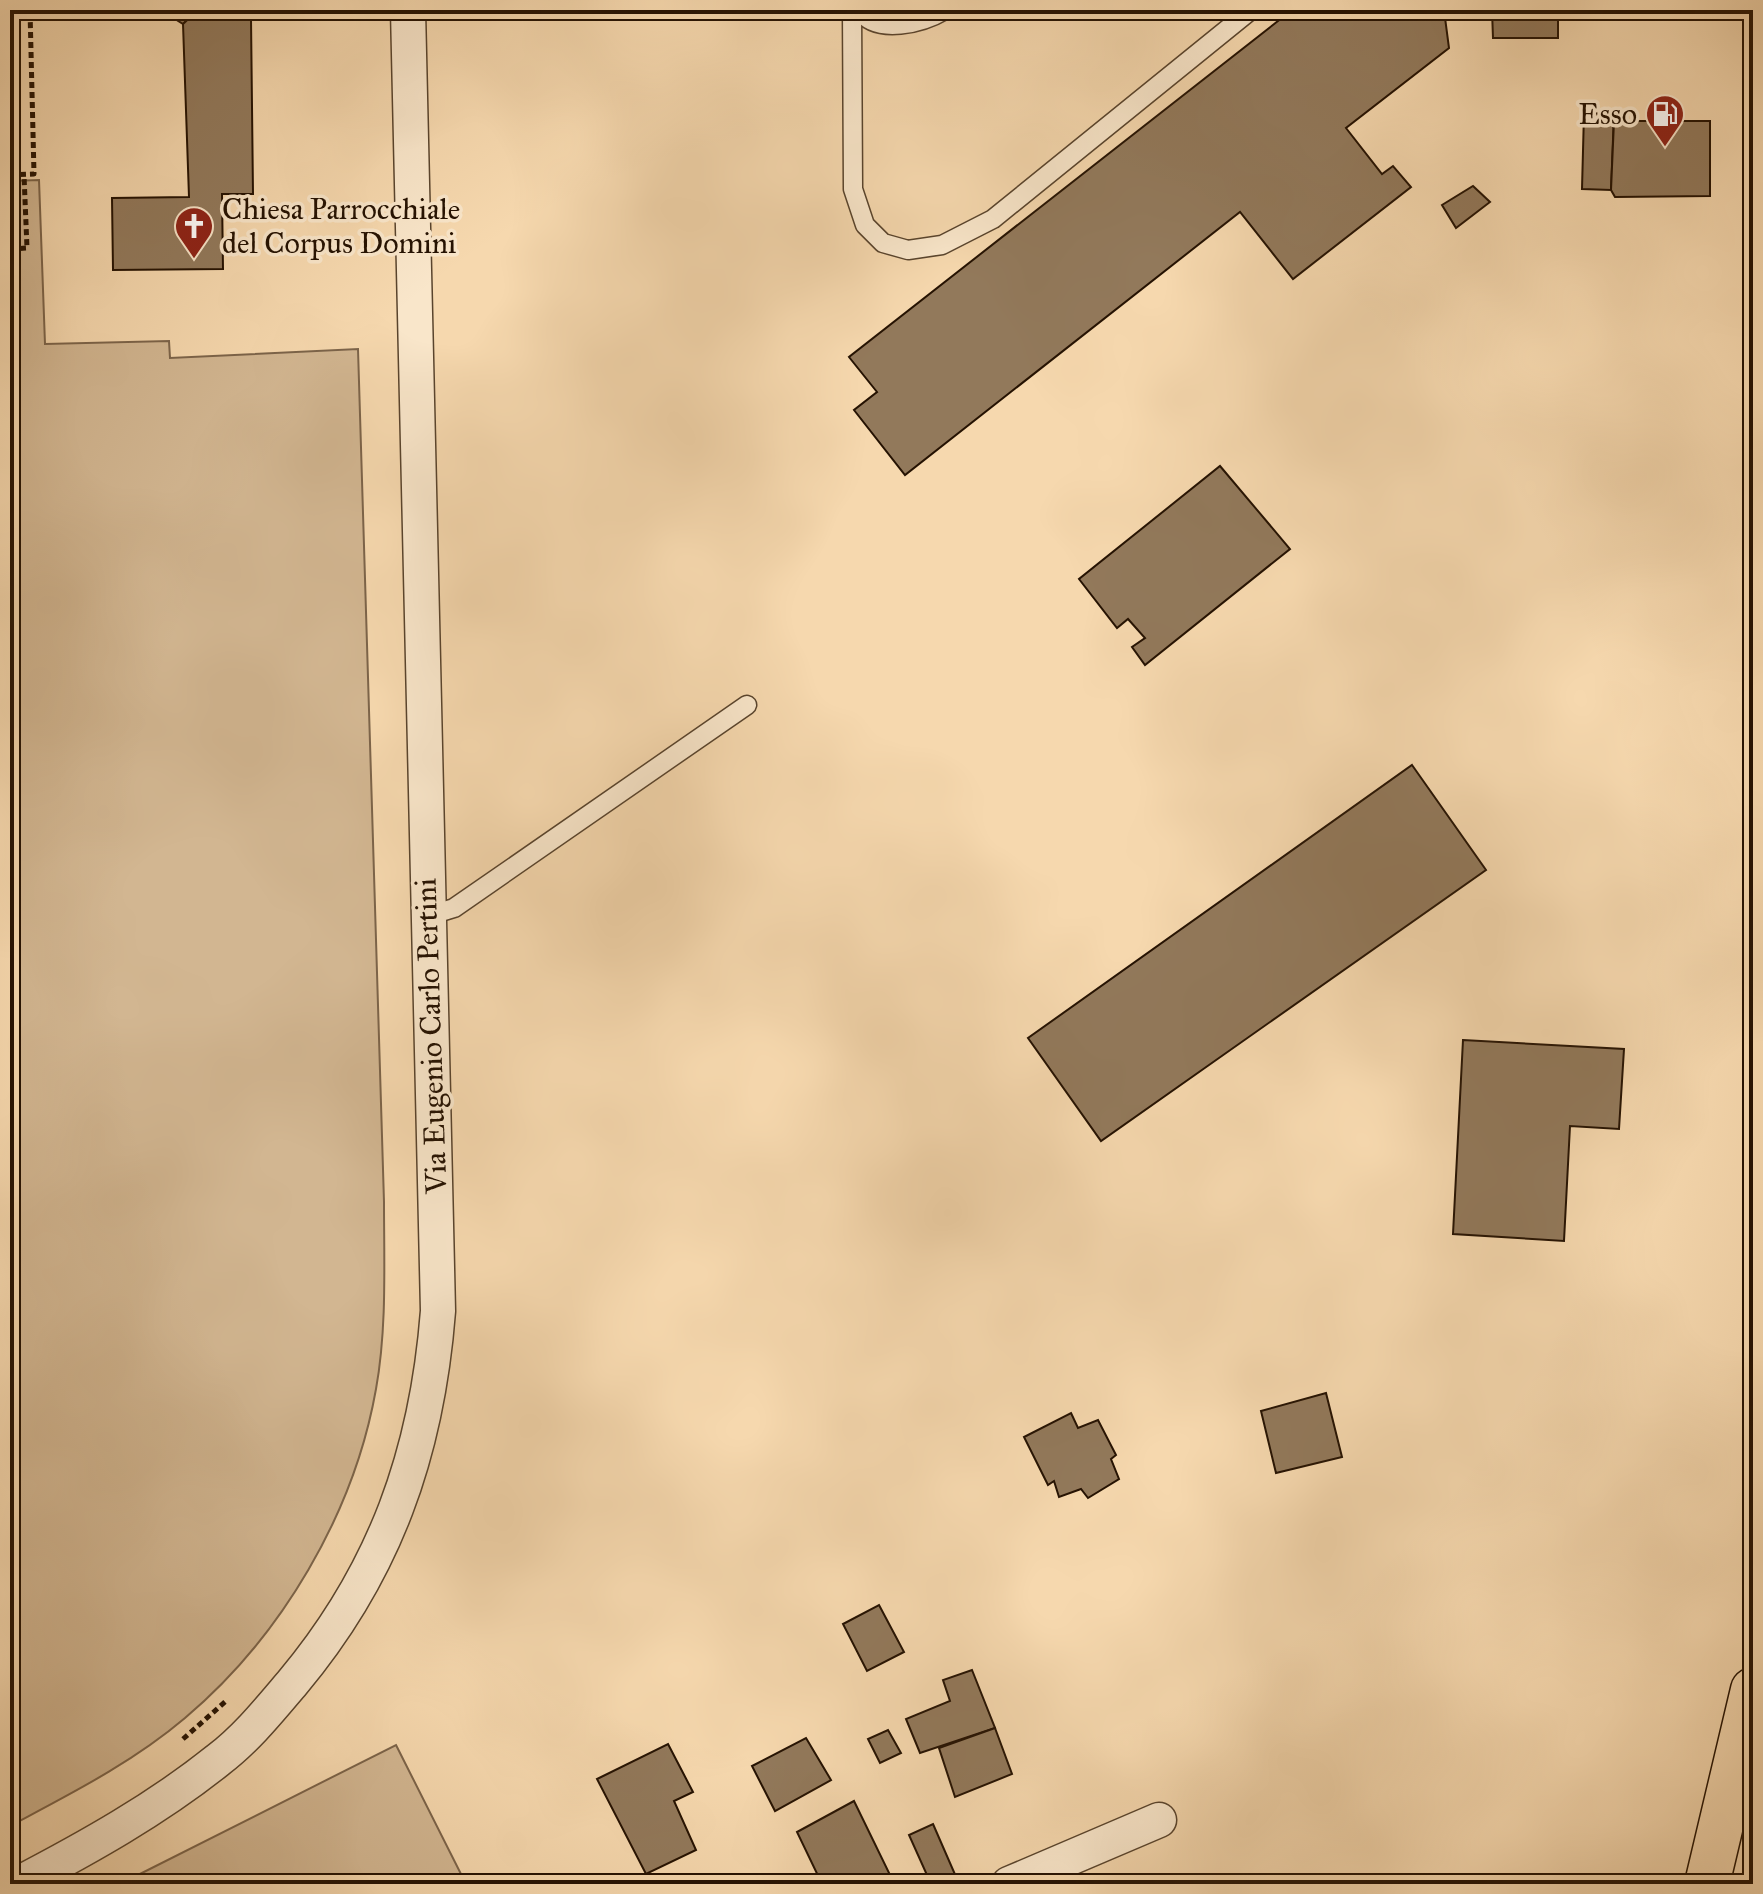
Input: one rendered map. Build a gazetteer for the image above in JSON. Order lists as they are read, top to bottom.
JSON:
{
  "streets": {
    "street": ["Via Eugenio Carlo Pertini"]
  },
  "places": {
    "fuel station": ["Esso"],
    "church": ["Chiesa Parrocchiale del Corpus Domini"]
  }
}
